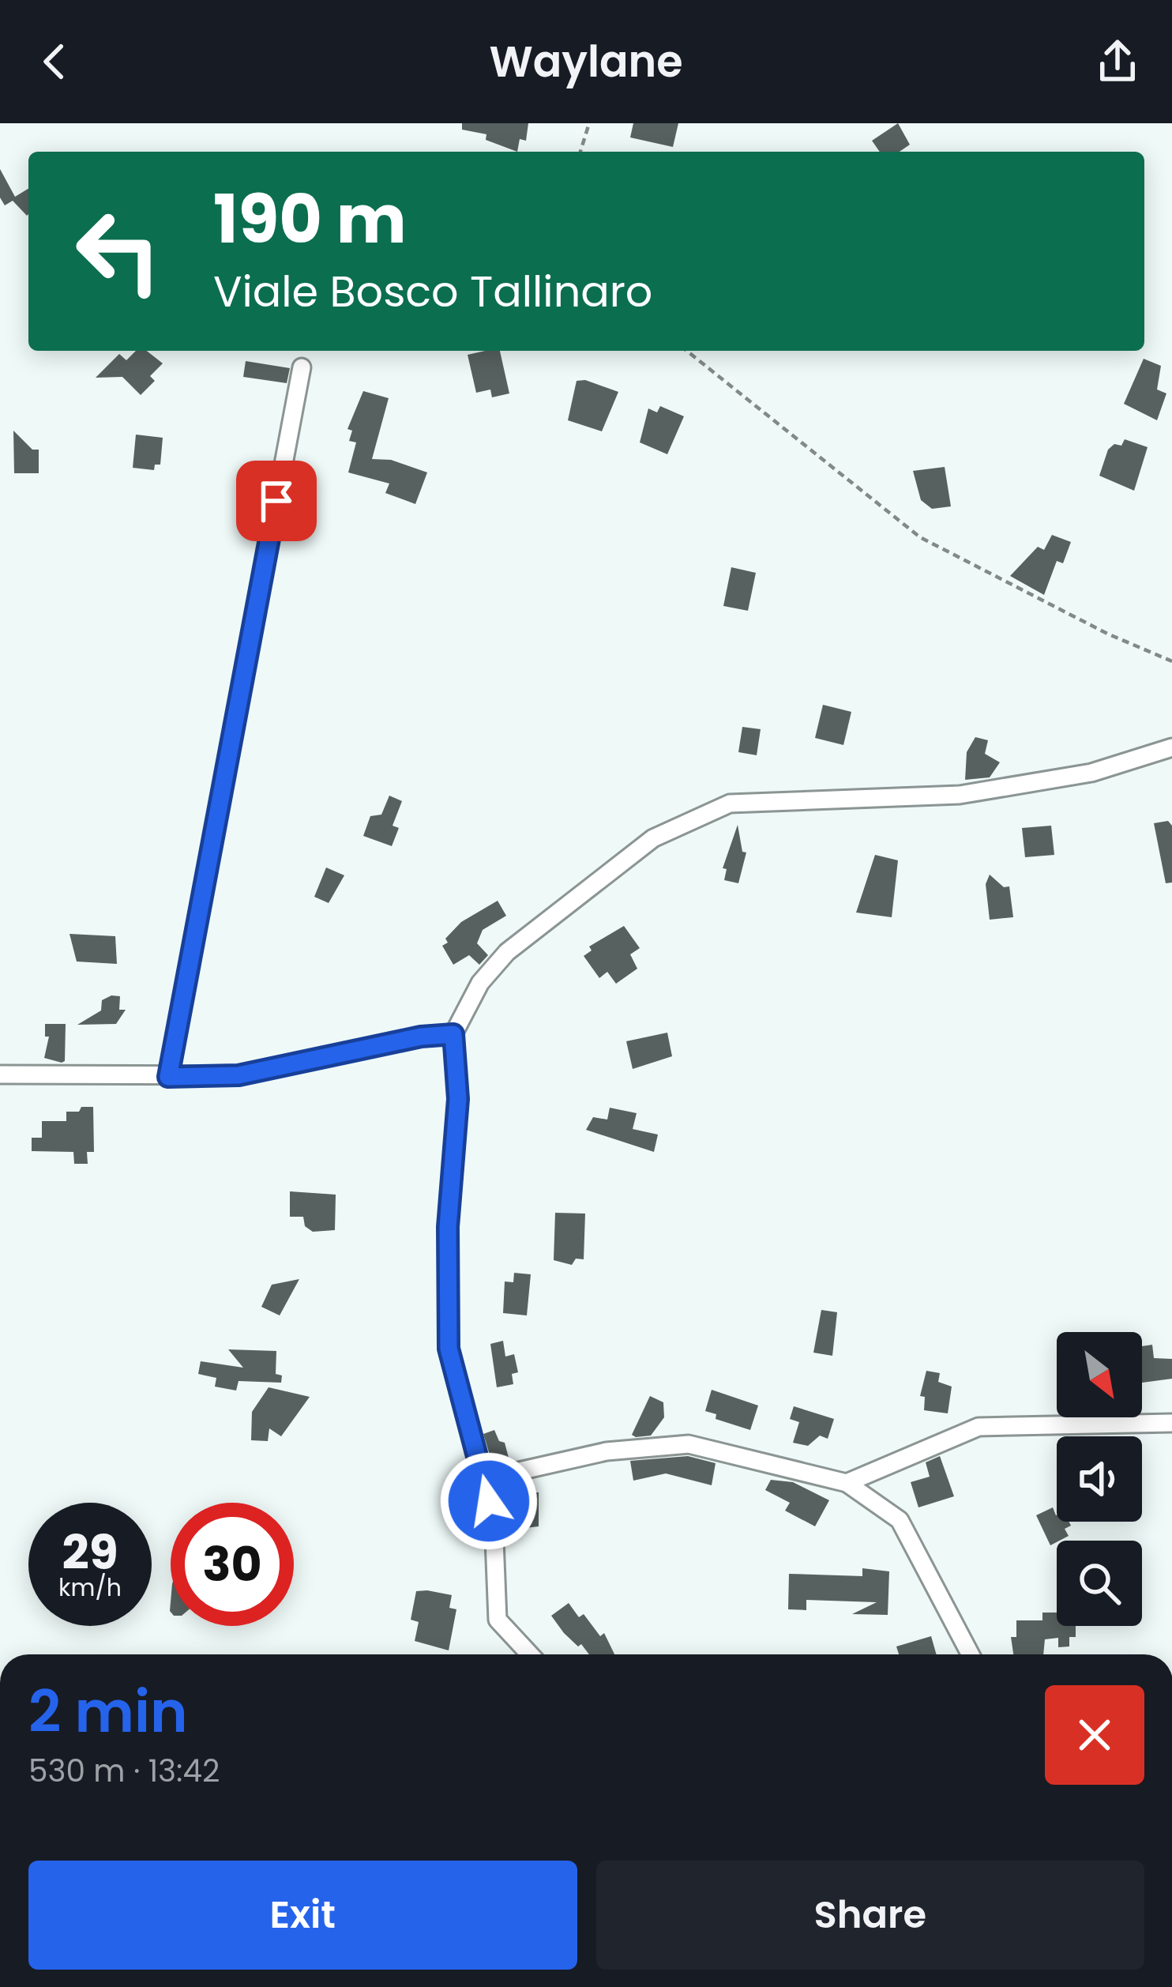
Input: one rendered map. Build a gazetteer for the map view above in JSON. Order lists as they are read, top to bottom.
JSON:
{
  "north": "bottom right",
  "page": {
    "header": "Waylane",
    "turn": ["190 m", "Viale Bosco Tallinaro"],
    "speed": "29 km/h",
    "limit": "30",
    "heading": ["2 min", "530 m · 13:42"],
    "buttons": ["Exit", "Share"]
  }
}
